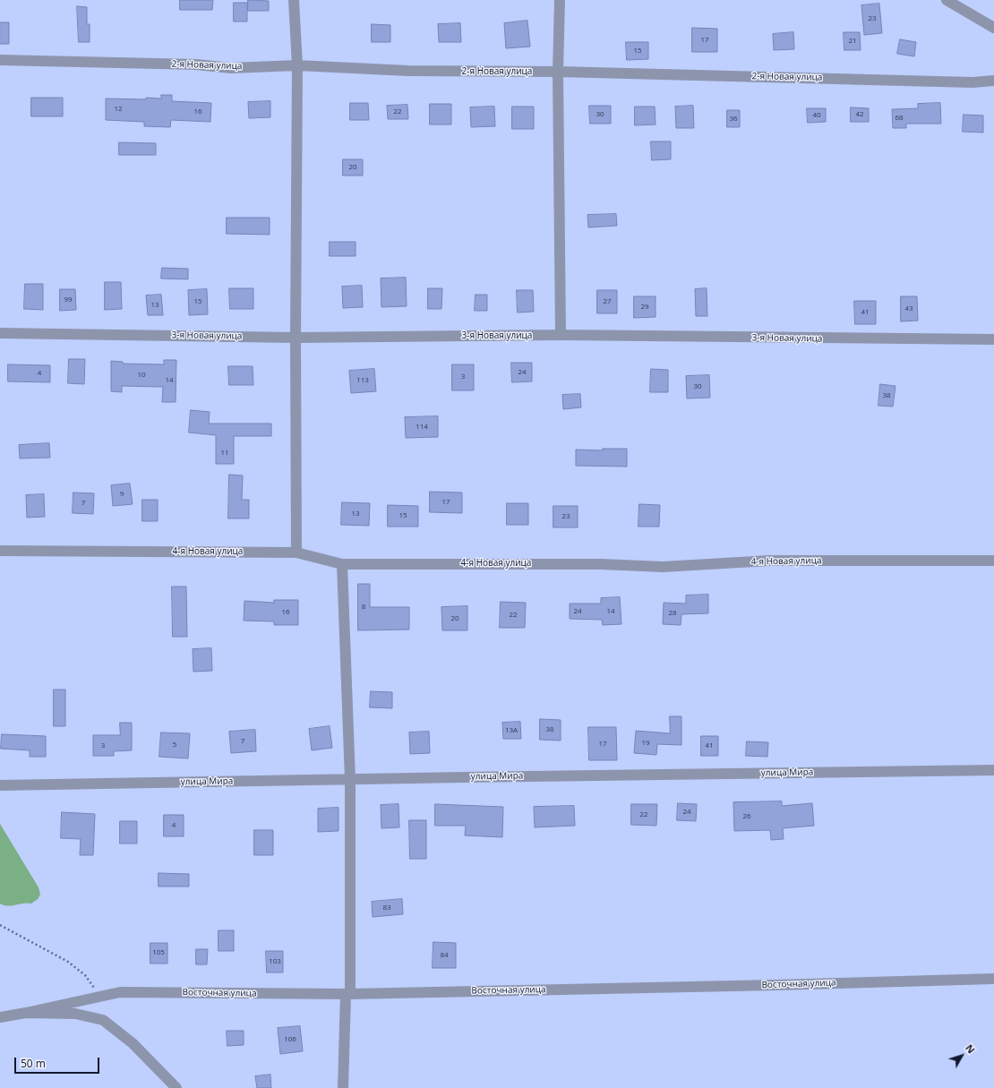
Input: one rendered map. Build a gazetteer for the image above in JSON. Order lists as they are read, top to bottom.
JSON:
{
  "streets": {
    "street": [
      "2-я Новая улица",
      "3-я Новая улица",
      "4-я Новая улица",
      "улица Мира",
      "Восточная улица"
    ]
  },
  "house_numbers": [
    "23",
    "17",
    "21",
    "15",
    "12",
    "16",
    "22",
    "30",
    "42",
    "40",
    "68",
    "36",
    "20",
    "99",
    "15",
    "27",
    "13",
    "29",
    "43",
    "41",
    "24",
    "4",
    "10",
    "3",
    "14",
    "113",
    "30",
    "38",
    "114",
    "11",
    "9",
    "17",
    "7",
    "13",
    "15",
    "23",
    "8",
    "24",
    "14",
    "16",
    "28",
    "22",
    "20",
    "38",
    "13А",
    "7",
    "19",
    "17",
    "5",
    "3",
    "41",
    "24",
    "22",
    "26",
    "4",
    "83",
    "105",
    "84",
    "103",
    "106"
  ],
  "scale_bar": "50 m",
  "north": "top right"
}
